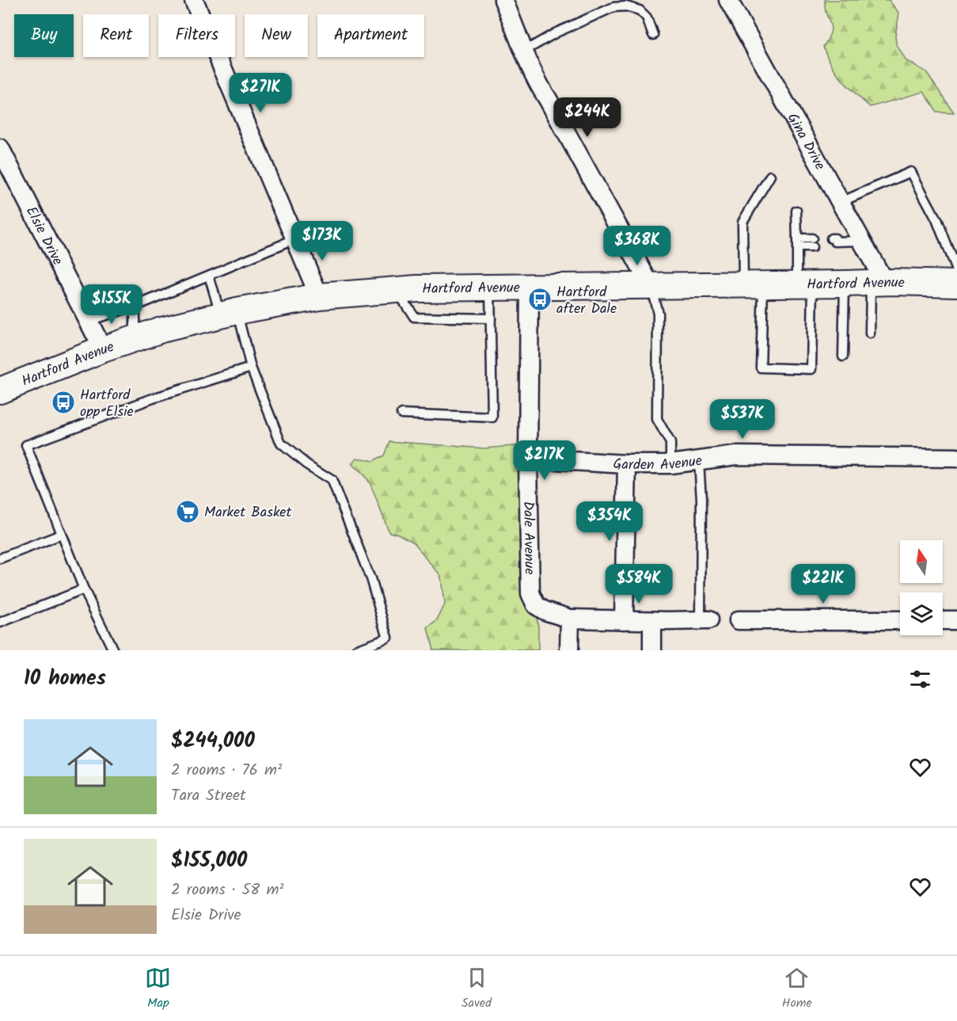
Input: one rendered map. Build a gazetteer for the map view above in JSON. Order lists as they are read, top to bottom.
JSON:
{
  "streets": {
    "main road": ["Hartford Avenue"],
    "street": [
      "Gina Drive",
      "Elsie Drive",
      "Garden Avenue",
      "Dale Avenue"
    ]
  },
  "crossings": [
    ["Gina Drive", "Hartford Avenue"],
    ["Elsie Drive", "Hartford Avenue"],
    ["Hartford Avenue", "Dale Avenue"],
    ["Garden Avenue", "Dale Avenue"]
  ],
  "places": {
    "bus stop": ["Hartford after Dale", "Hartford opp Elsie"],
    "supermarket": ["Market Basket"]
  },
  "north": "top",
  "page": {
    "chip": [
      "Buy",
      "Rent",
      "Filters",
      "New",
      "Apartment"
    ],
    "price": [
      "$271K",
      "$244K",
      "$173K",
      "$368K",
      "$155K",
      "$537K",
      "$217K",
      "$354K",
      "$584K",
      "$221K"
    ],
    "heading": "10 homes",
    "list": [
      {
        "name": "$244,000",
        "note": "2 rooms · 76 m² · Tara Street"
      },
      {
        "name": "$155,000",
        "note": "2 rooms · 58 m² · Elsie Drive"
      }
    ],
    "tabs": ["Map", "Saved", "Home"]
  }
}
